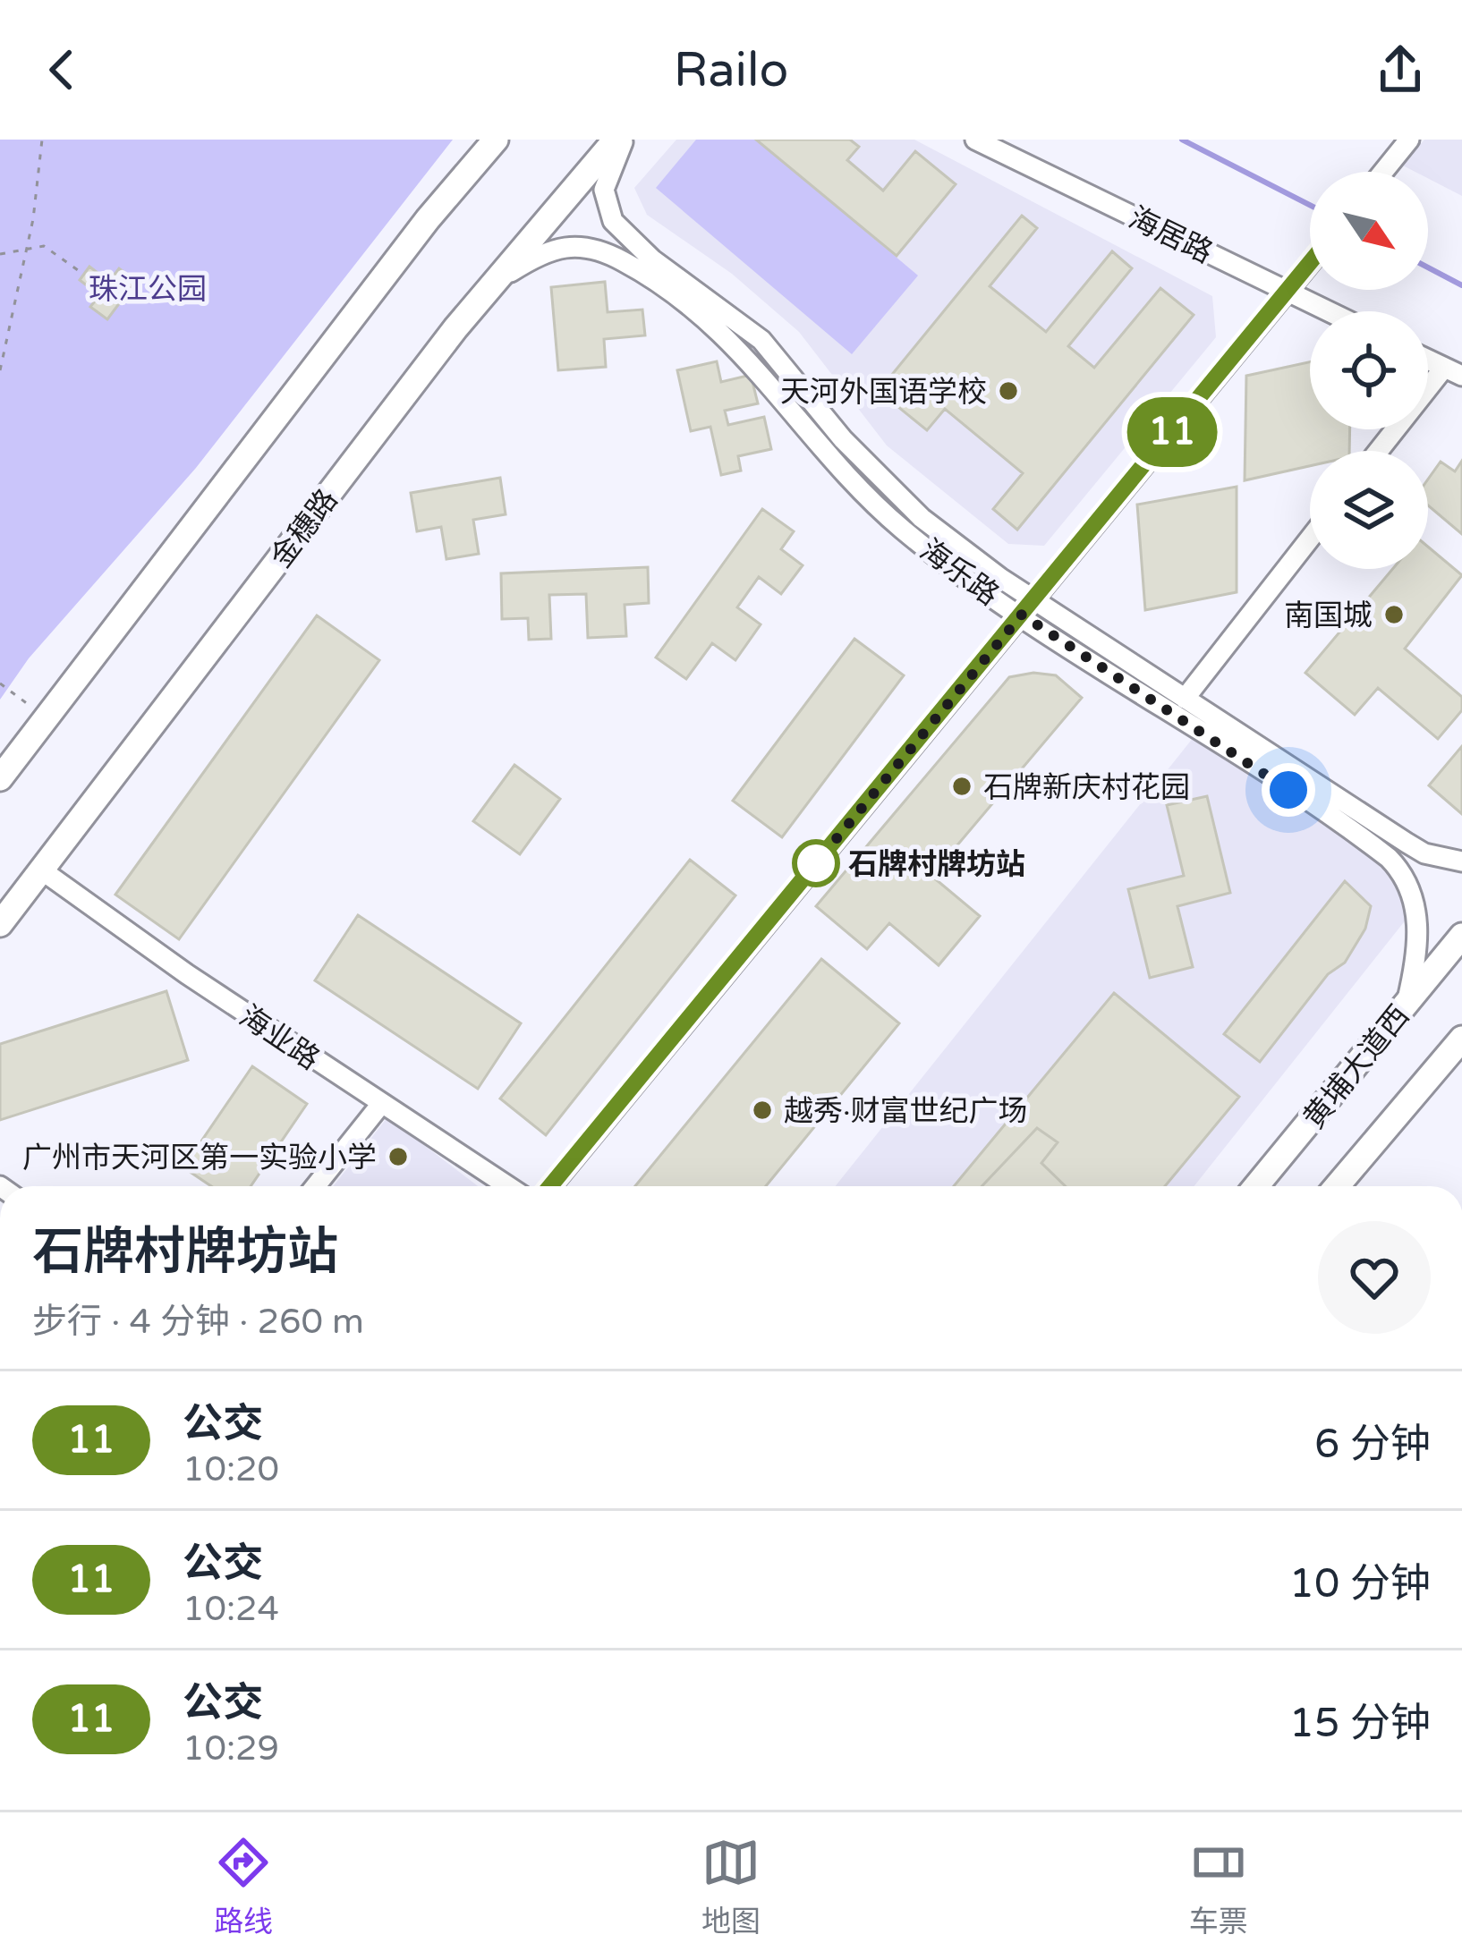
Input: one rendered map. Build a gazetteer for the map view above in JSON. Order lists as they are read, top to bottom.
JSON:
{
  "streets": {
    "main road": ["金穗路", "黄埔大道西"],
    "street": ["海居路", "海乐路", "海业路"]
  },
  "crossings": [
    ["金穗路", "海乐路"],
    ["金穗路", "海业路"],
    ["海乐路", "黄埔大道西"]
  ],
  "parks": ["珠江公园"],
  "places": [
    "天河外国语学校",
    "南国城",
    "石牌新庆村花园",
    "石牌村牌坊站",
    "越秀·财富世纪广场",
    "广州市天河区第一实验小学"
  ],
  "lines": ["bus line 11"],
  "north": "bottom right",
  "page": {
    "header": "Railo",
    "on_map": "11",
    "heading": ["石牌村牌坊站", "步行 · 4 分钟 · 260 m"],
    "list": [
      {
        "mark": "11",
        "name": "公交",
        "note": "10:20",
        "value": "6 分钟"
      },
      {
        "mark": "11",
        "name": "公交",
        "note": "10:24",
        "value": "10 分钟"
      },
      {
        "mark": "11",
        "name": "公交",
        "note": "10:29",
        "value": "15 分钟"
      }
    ],
    "tabs": ["路线", "地图", "车票"]
  }
}
